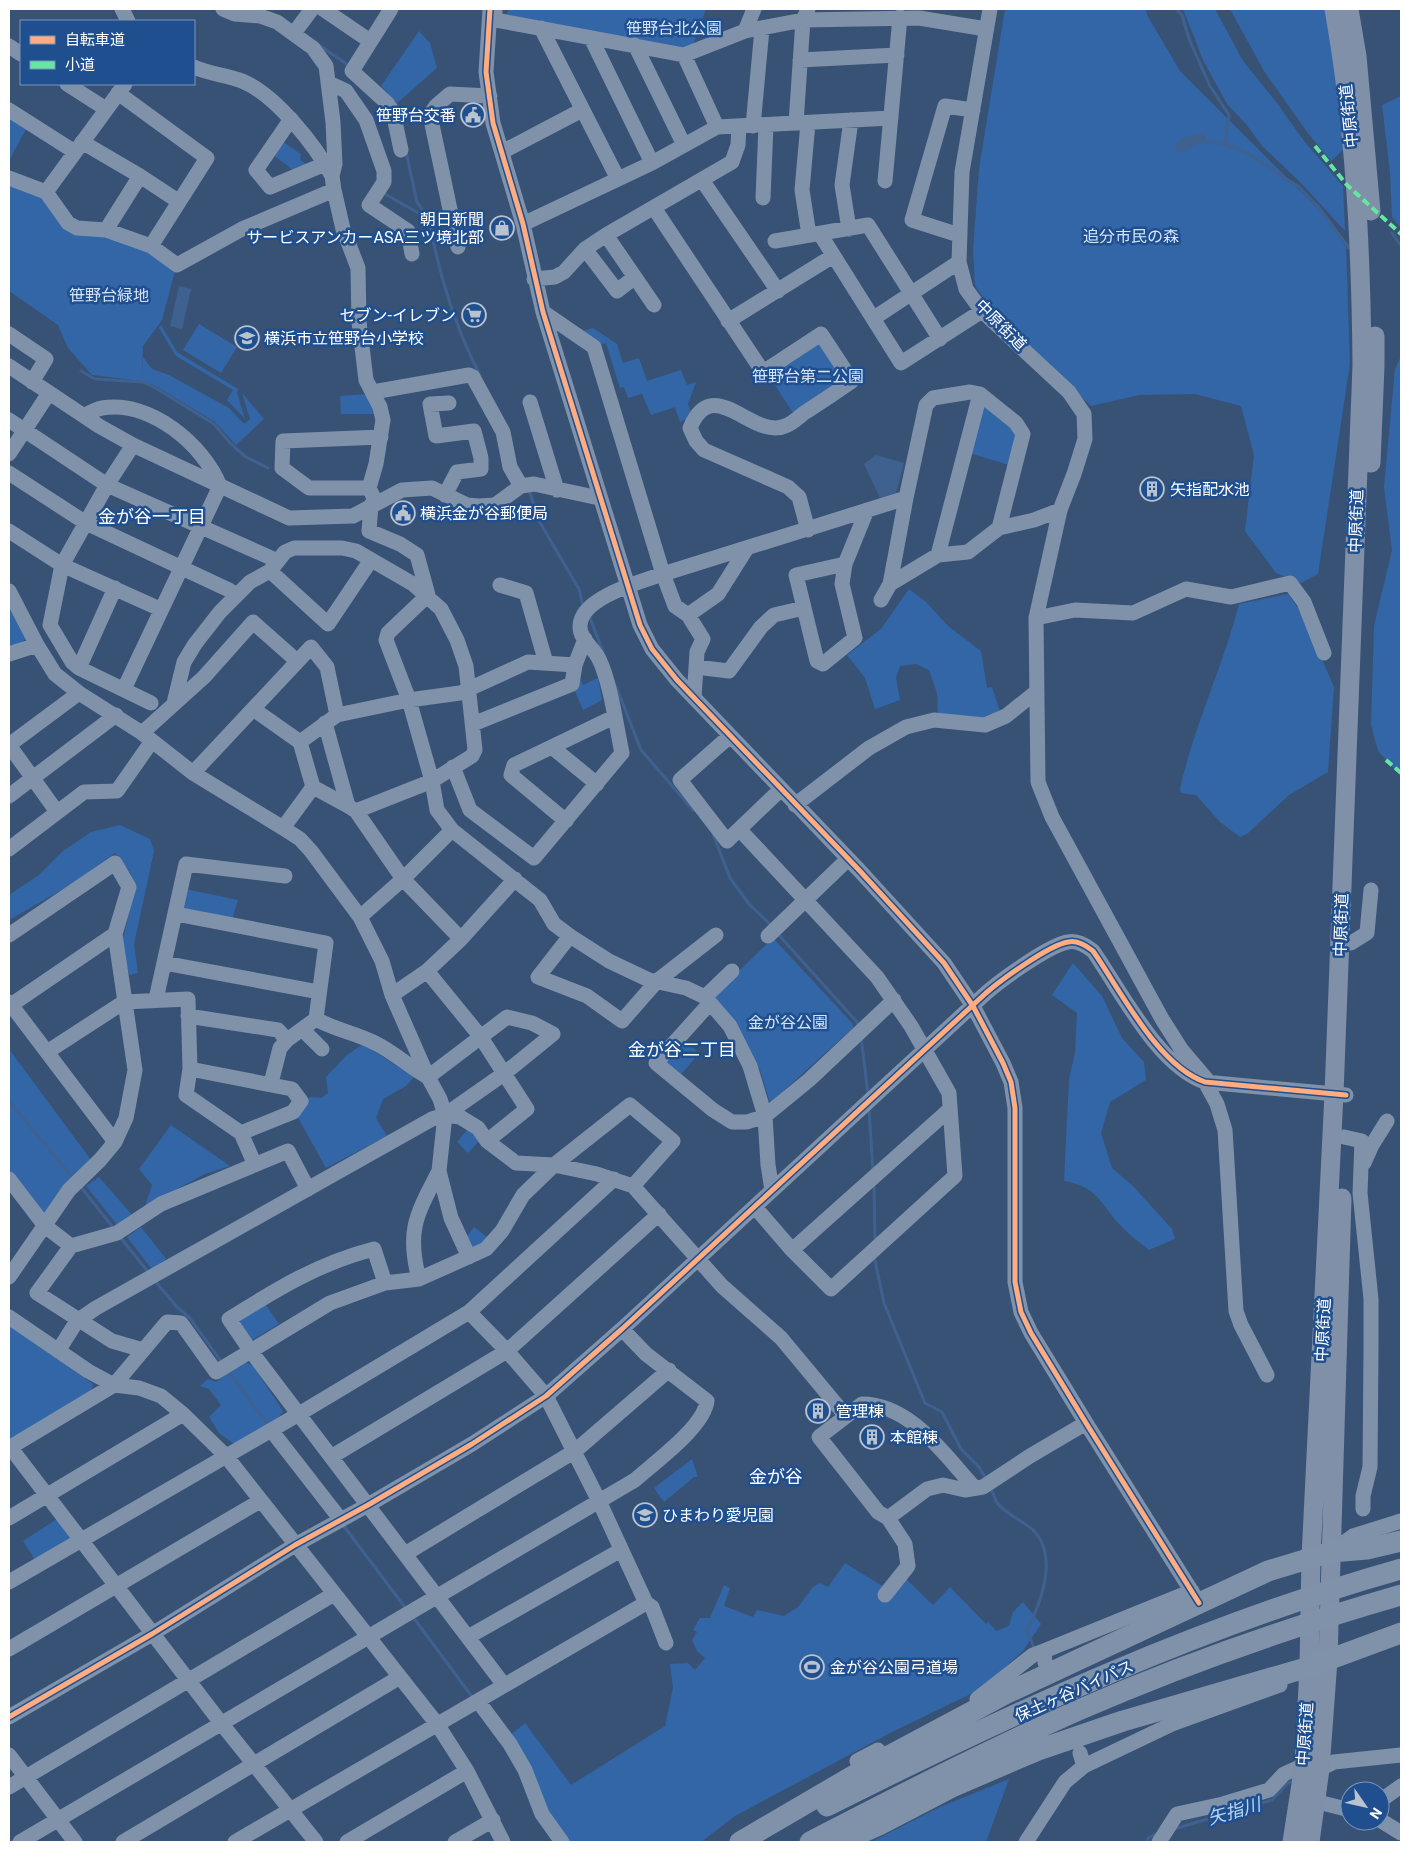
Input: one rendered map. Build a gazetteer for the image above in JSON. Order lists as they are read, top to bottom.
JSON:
{
  "streets": {
    "highway": ["保土ヶ谷バイパス"],
    "main road": ["中原街道"]
  },
  "districts": ["金が谷一丁目", "金が谷二丁目", "金が谷"],
  "water": ["矢指川"],
  "parks": [
    "笹野台北公園",
    "追分市民の森",
    "笹野台緑地",
    "笹野台第二公園",
    "金が谷公園"
  ],
  "places": {
    "public building": ["笹野台交番", "横浜金が谷郵便局"],
    "shop": ["朝日新聞 サービスアンカーASA三ツ境北部"],
    "supermarket": ["セブン-イレブン"],
    "school or university": ["横浜市立笹野台小学校", "ひまわり愛児園"],
    "building": ["矢指配水池", "管理棟", "本館棟"],
    "sports": ["金が谷公園弓道場"]
  },
  "legend": ["自転車道", "小道"],
  "north": "bottom right"
}
